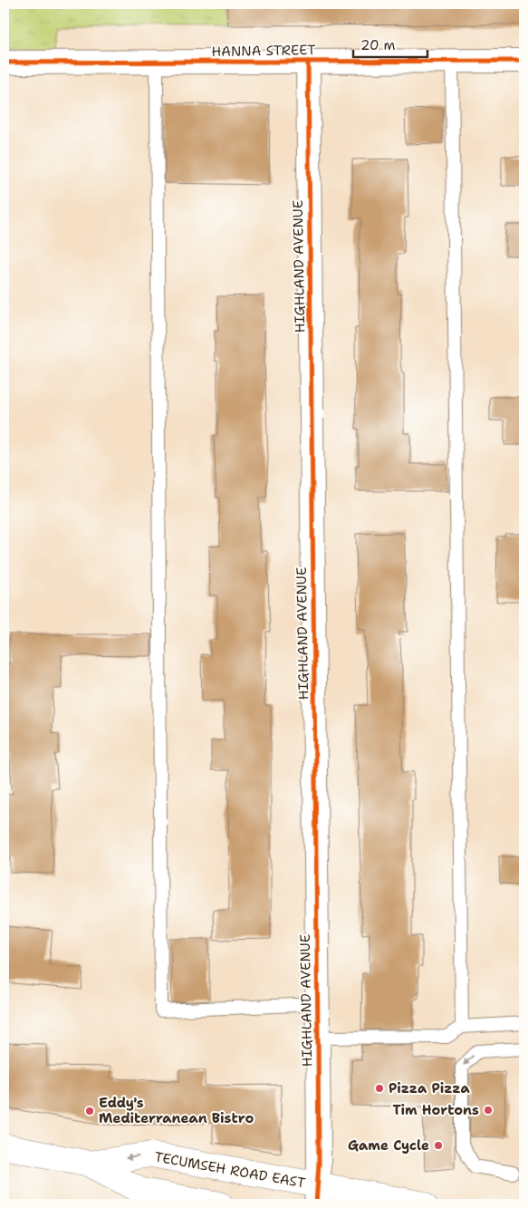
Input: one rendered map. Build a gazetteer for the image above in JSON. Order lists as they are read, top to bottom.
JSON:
{
  "streets": {
    "main road": ["TECUMSEH ROAD EAST"],
    "street": ["HANNA STREET", "HIGHLAND AVENUE"]
  },
  "crossings": [
    ["HANNA STREET", "HIGHLAND AVENUE"],
    ["HIGHLAND AVENUE", "TECUMSEH ROAD EAST"]
  ],
  "places": [
    "Pizza Pizza",
    "Tim Hortons",
    "Eddy's Mediterranean Bistro",
    "Game Cycle"
  ],
  "scale_bar": "20 m"
}
